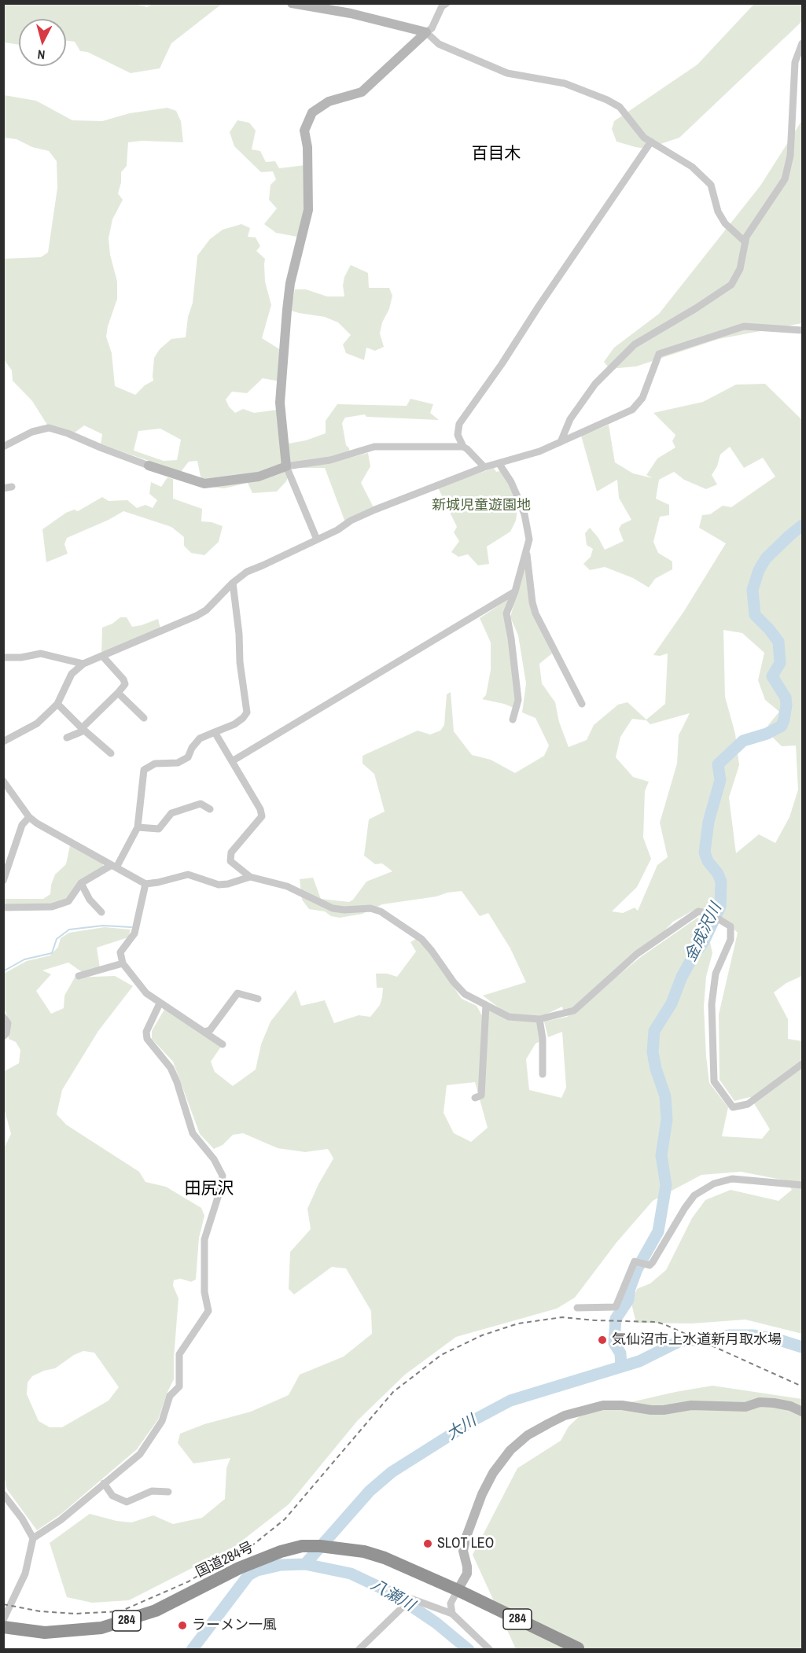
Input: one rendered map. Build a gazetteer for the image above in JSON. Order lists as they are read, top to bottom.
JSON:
{
  "streets": {
    "highway": ["国道284号", "284"]
  },
  "crossings": [
    ["国道284号", "284"]
  ],
  "districts": ["百目木", "田尻沢"],
  "water": ["金成沢川", "大川", "八瀬川"],
  "parks": ["新城児童遊園地"],
  "places": ["気仙沼市上水道新月取水場", "SLOT LEO", "ラーメン一風"],
  "north": "bottom"
}
